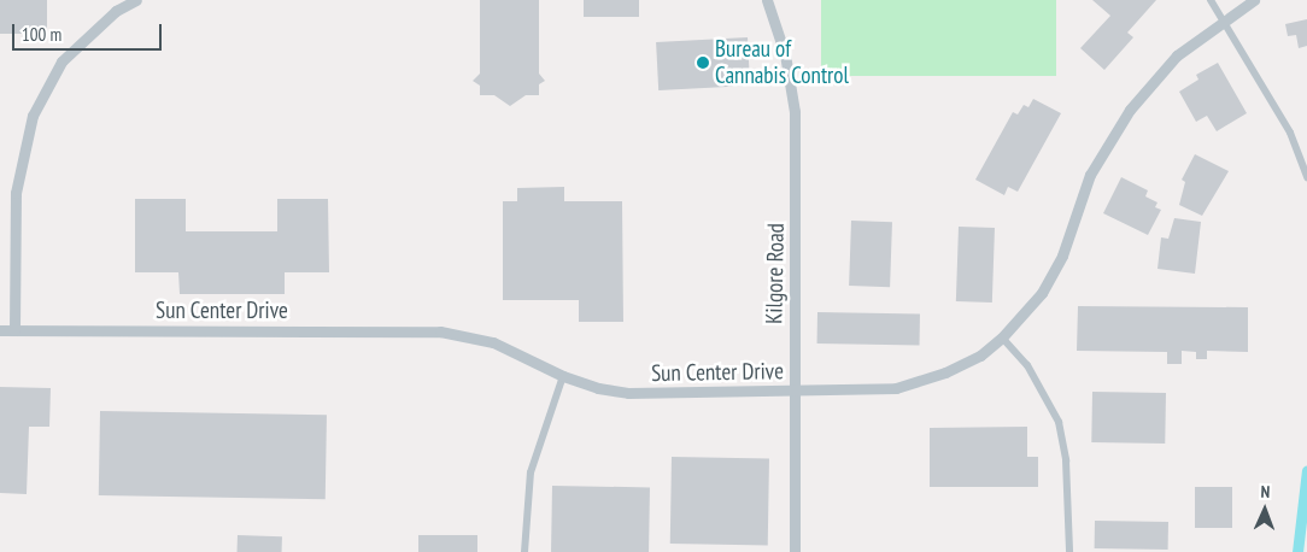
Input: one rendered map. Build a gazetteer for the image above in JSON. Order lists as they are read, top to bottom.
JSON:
{
  "streets": {
    "street": ["Kilgore Road", "Sun Center Drive"]
  },
  "crossings": [
    ["Kilgore Road", "Sun Center Drive"]
  ],
  "places": ["Bureau of Cannabis Control"],
  "scale_bar": "100 m",
  "north": "top"
}
